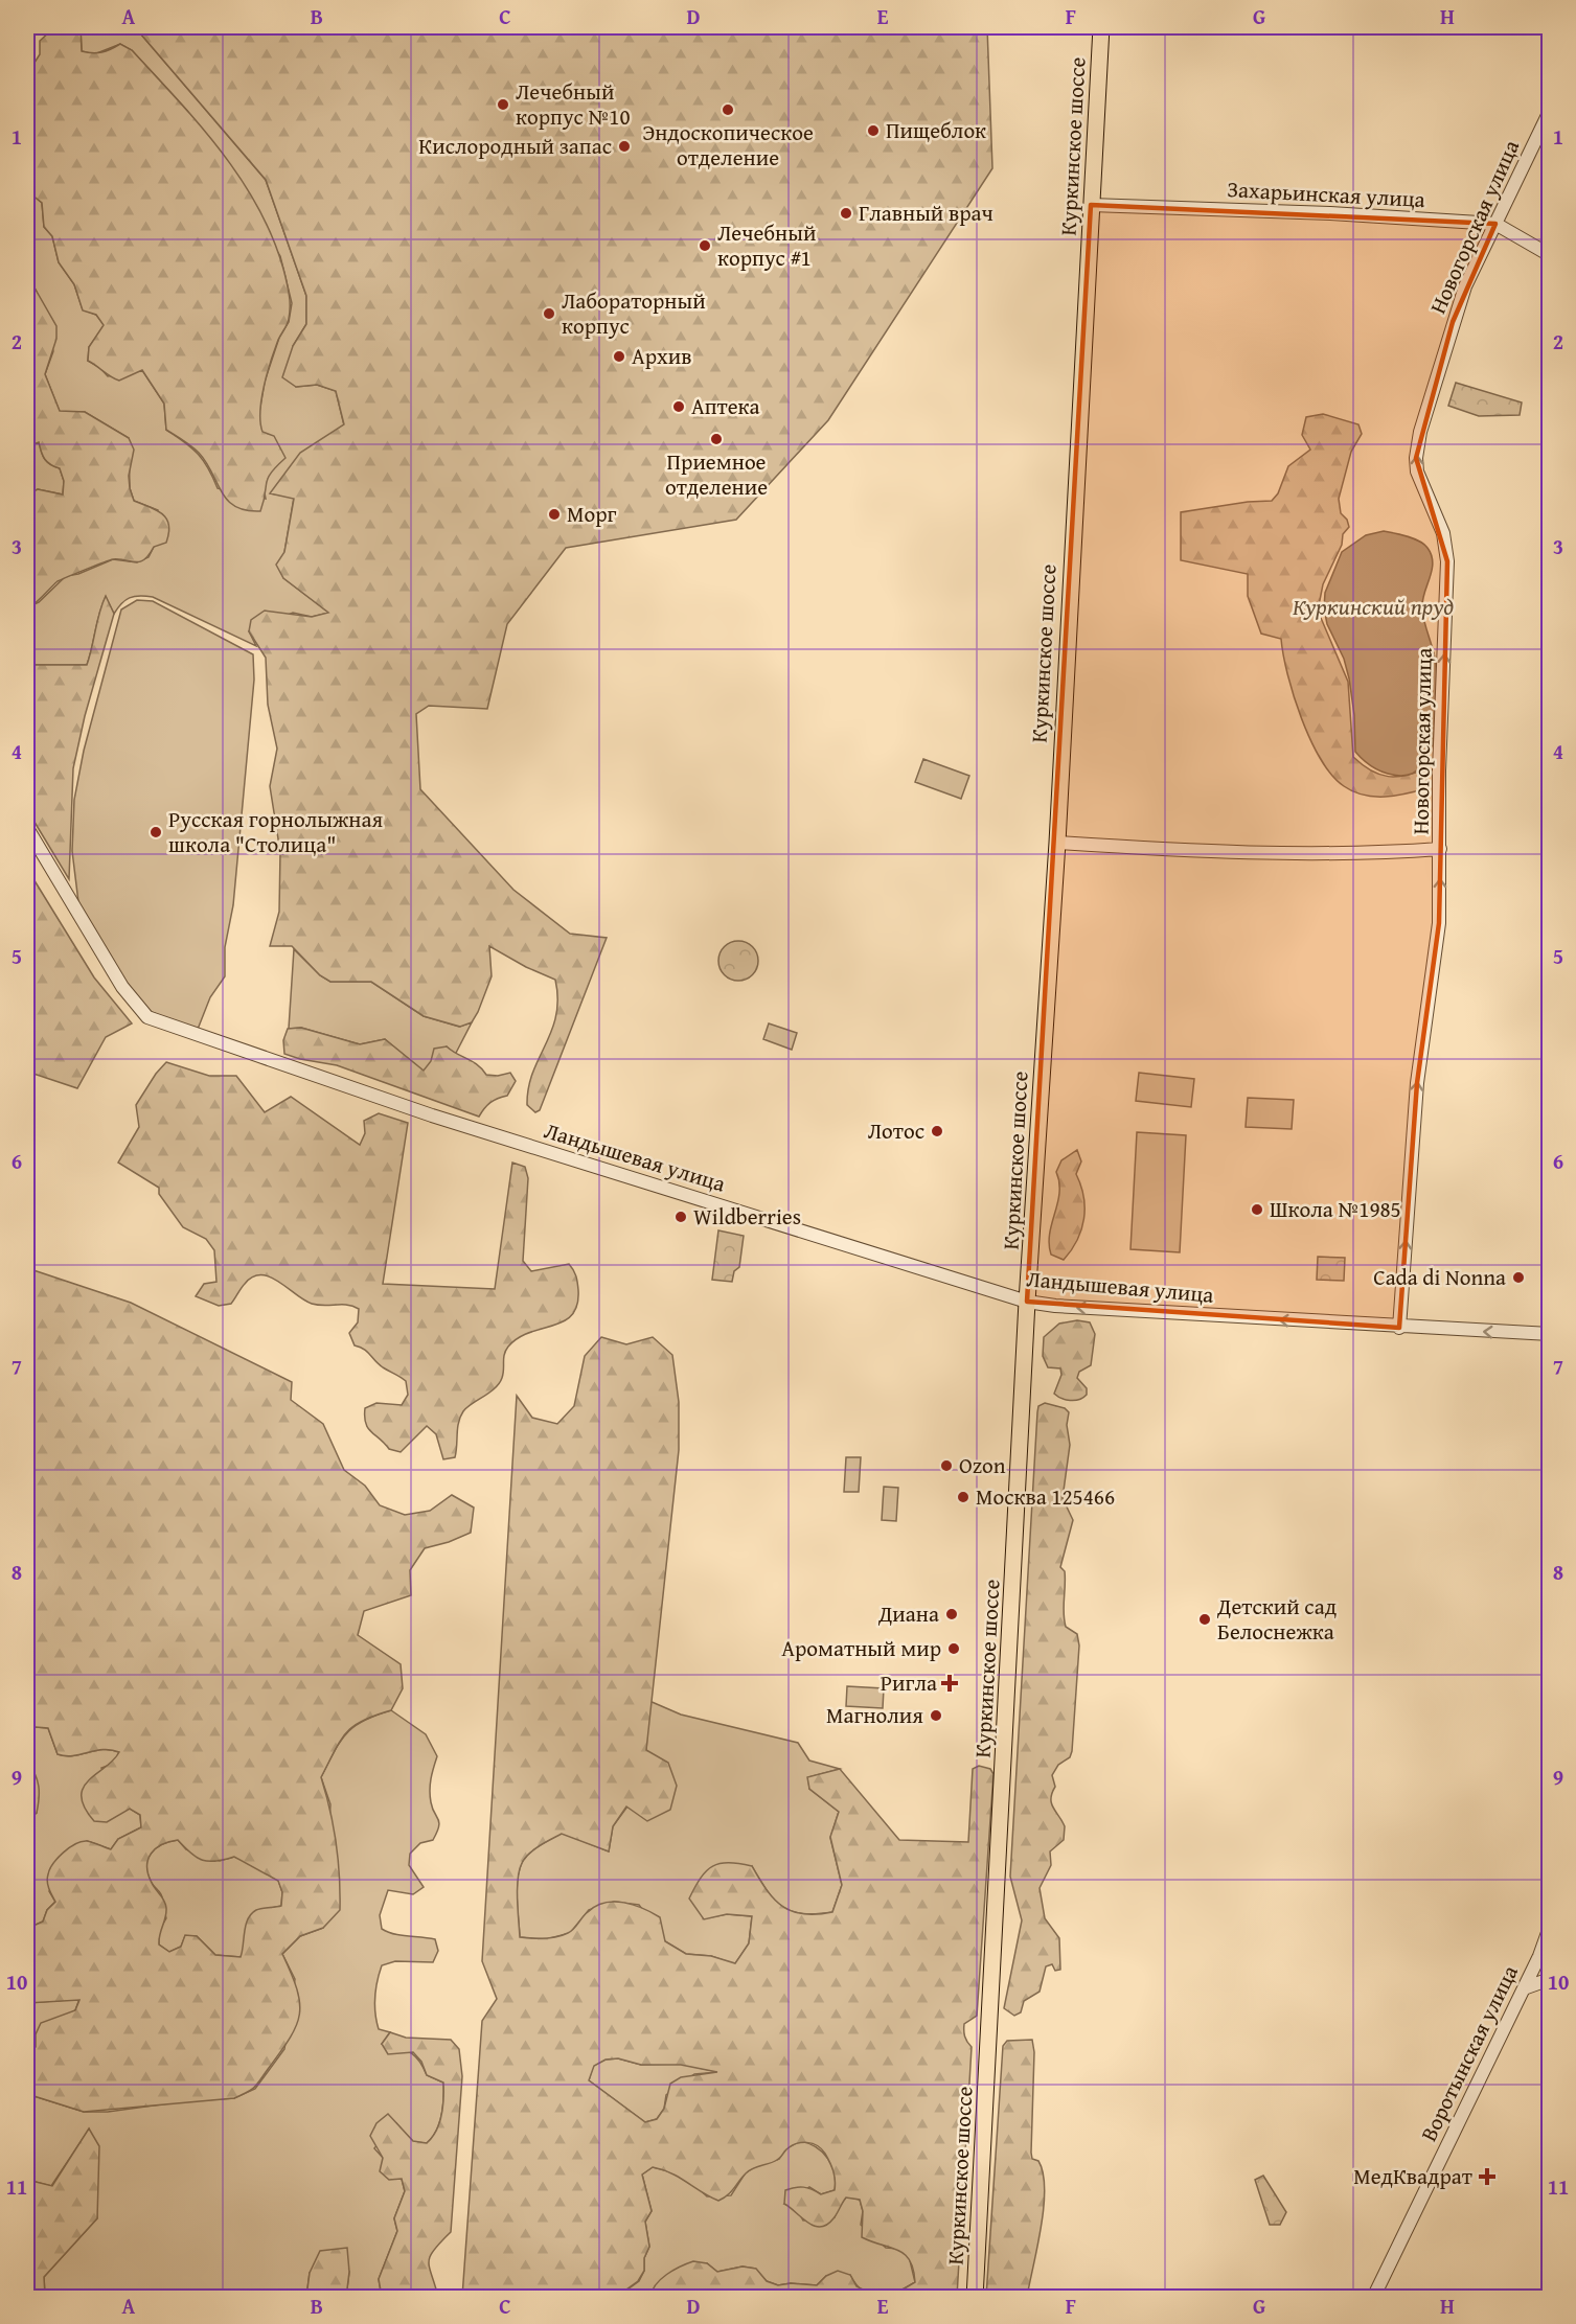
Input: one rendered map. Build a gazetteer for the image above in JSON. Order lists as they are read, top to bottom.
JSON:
{
  "streets": {
    "main road": ["Куркинское шоссе"],
    "street": [
      "Захарьинская улица",
      "Новогорская улица",
      "Ландышевая улица",
      "Воротынская улица"
    ]
  },
  "crossings": [
    ["Куркинское шоссе", "Захарьинская улица"],
    ["Куркинское шоссе", "Ландышевая улица"],
    ["Захарьинская улица", "Новогорская улица"],
    ["Новогорская улица", "Ландышевая улица"]
  ],
  "one_way": ["Новогорская улица"],
  "water": ["Куркинский пруд"],
  "places": {
    "other": [
      "Лечебный корпус №10",
      "Эндоскопическое отделение",
      "Пищеблок",
      "Кислородный запас",
      "Главный врач",
      "Лечебный корпус #1",
      "Лабораторный корпус",
      "Архив",
      "Аптека",
      "Приемное отделение",
      "Морг",
      "Русская горнолыжная школа \"Столица\"",
      "Лотос",
      "Школа №1985",
      "Wildberries",
      "Cada di Nonna",
      "Ozon",
      "Москва 125466",
      "Диана",
      "Детский сад Белоснежка",
      "Ароматный мир",
      "Магнолия"
    ],
    "health": ["Ригла", "МедКвадрат"]
  },
  "grid": {
    "columns": [
      "A",
      "B",
      "C",
      "D",
      "E",
      "F",
      "G",
      "H"
    ],
    "rows": [
      "1",
      "2",
      "3",
      "4",
      "5",
      "6",
      "7",
      "8",
      "9",
      "10",
      "11"
    ]
  }
}
